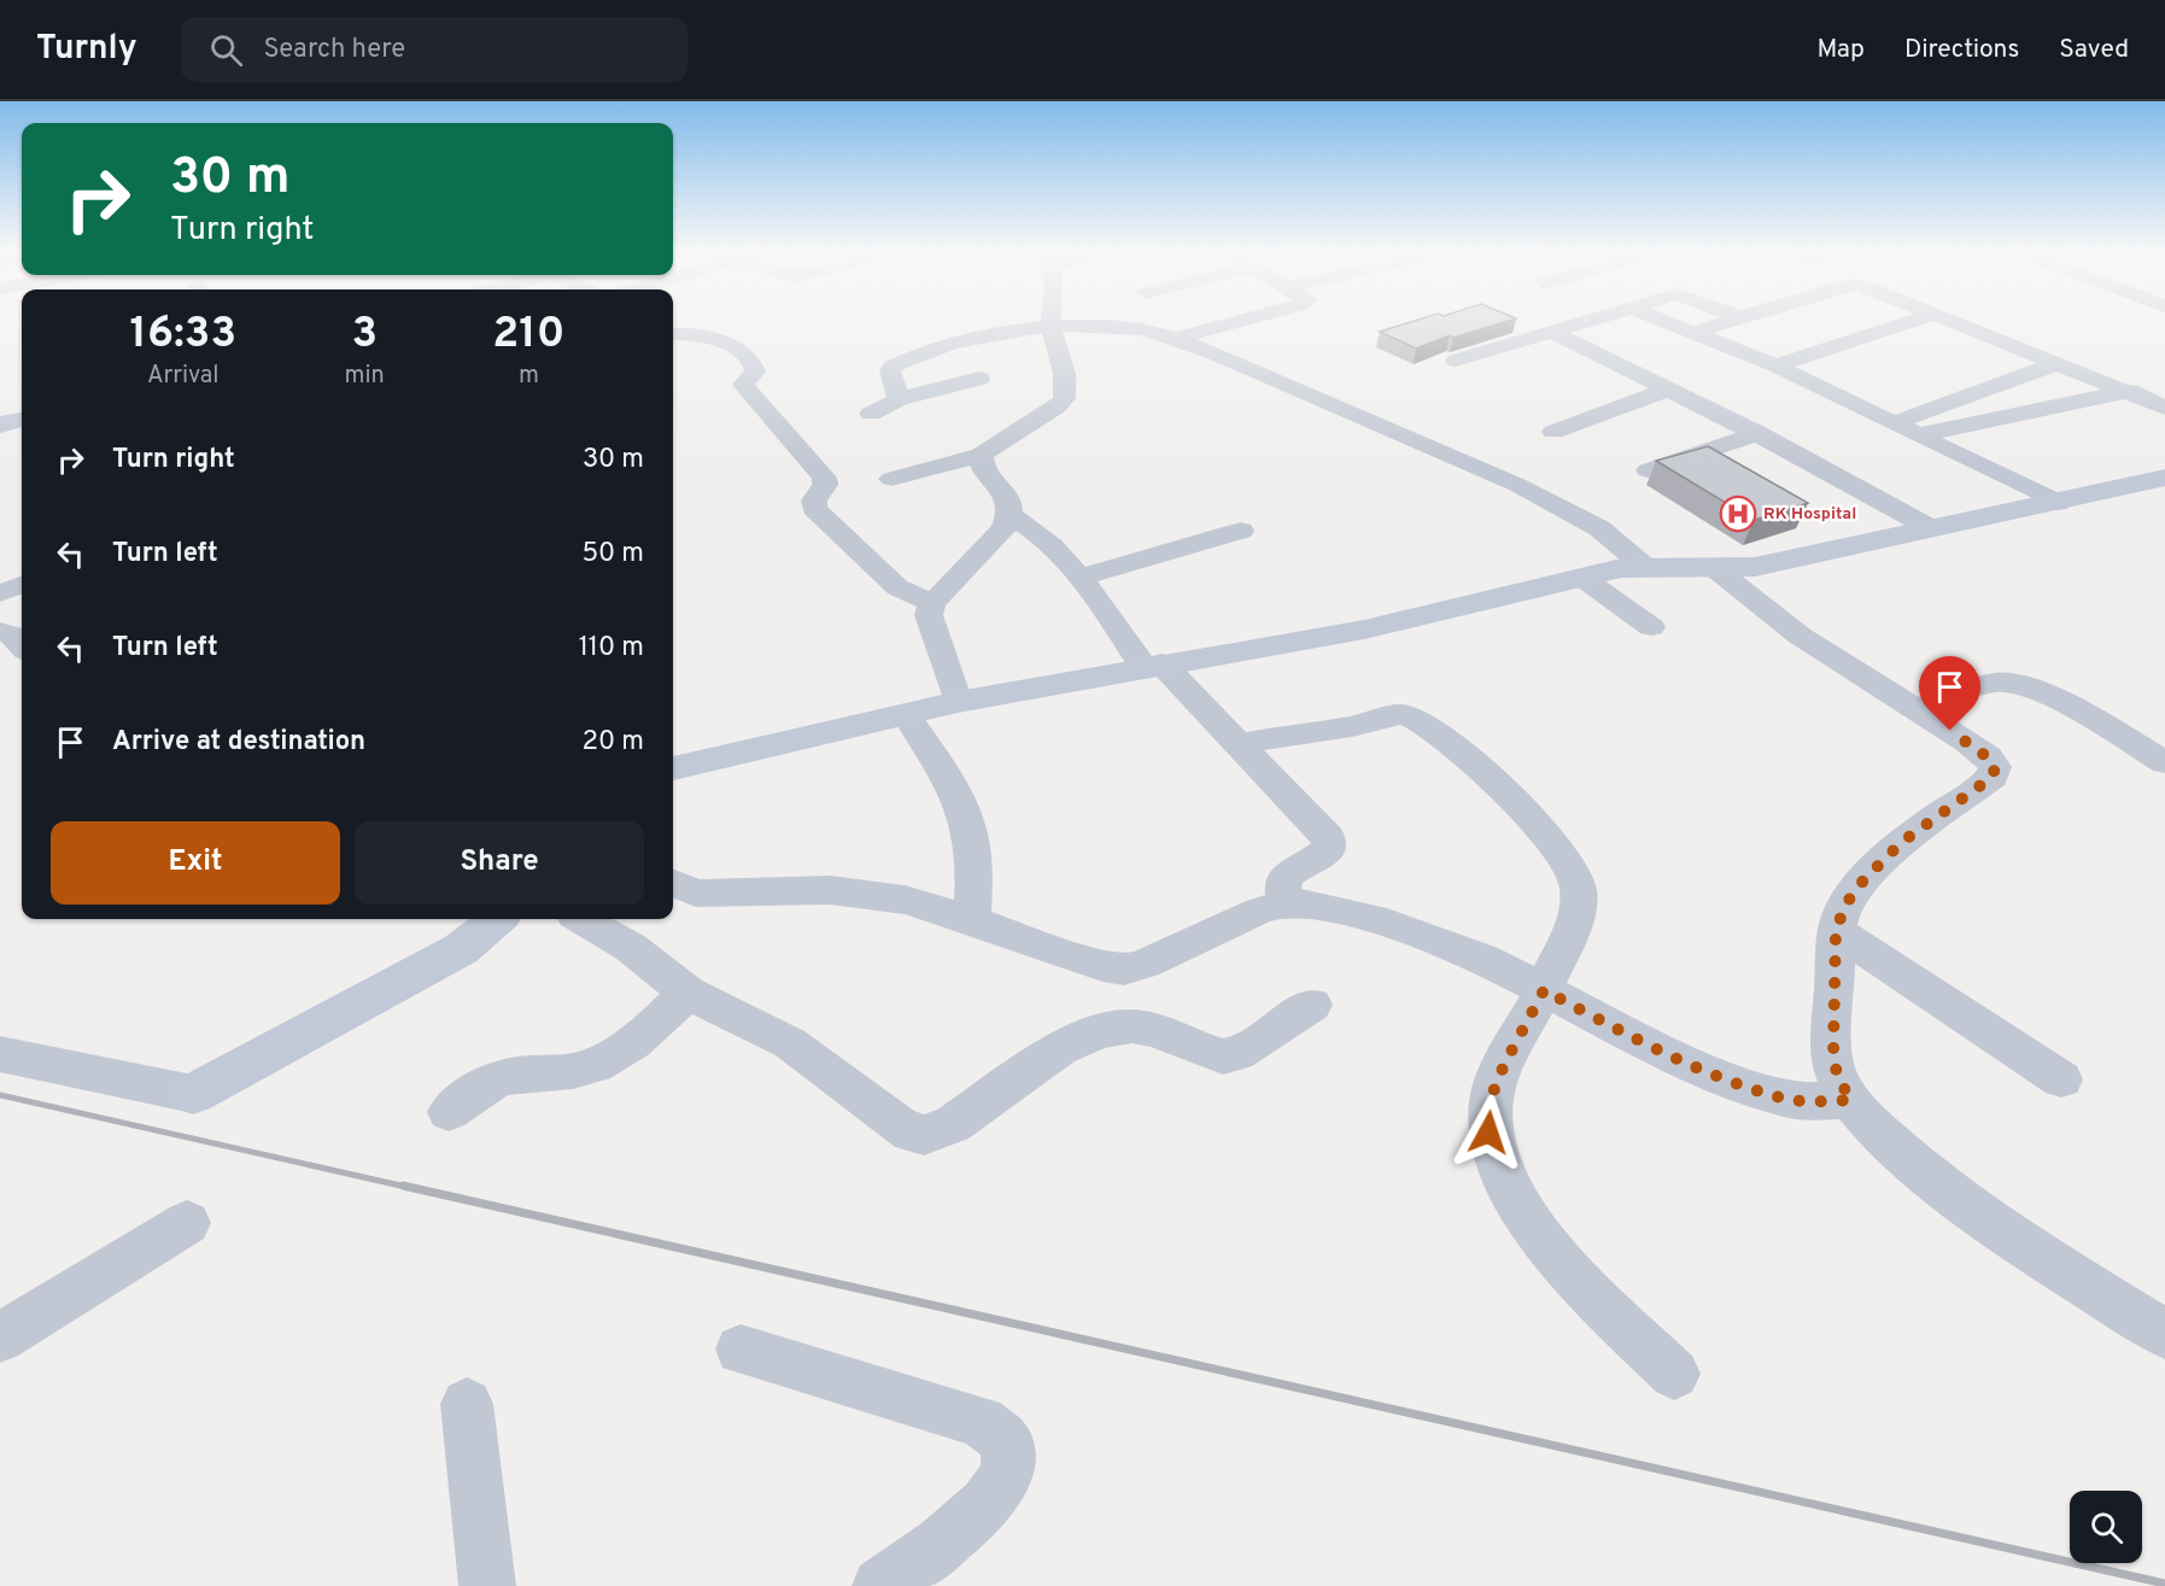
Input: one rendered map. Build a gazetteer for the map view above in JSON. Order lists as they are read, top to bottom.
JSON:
{
  "places": {
    "hospital": ["RK Hospital"]
  },
  "page": {
    "header": "Turnly",
    "search": "Search here",
    "nav": ["Map", "Directions", "Saved"],
    "turn": ["30 m", "Turn right"],
    "eta": [
      "16:33",
      "Arrival",
      "3",
      "min",
      "210",
      "m"
    ],
    "list": [
      {
        "name": "Turn right",
        "value": "30 m"
      },
      {
        "name": "Turn left",
        "value": "50 m"
      },
      {
        "name": "Turn left",
        "value": "110 m"
      },
      {
        "name": "Arrive at destination",
        "value": "20 m"
      }
    ],
    "buttons": ["Exit", "Share"]
  }
}
